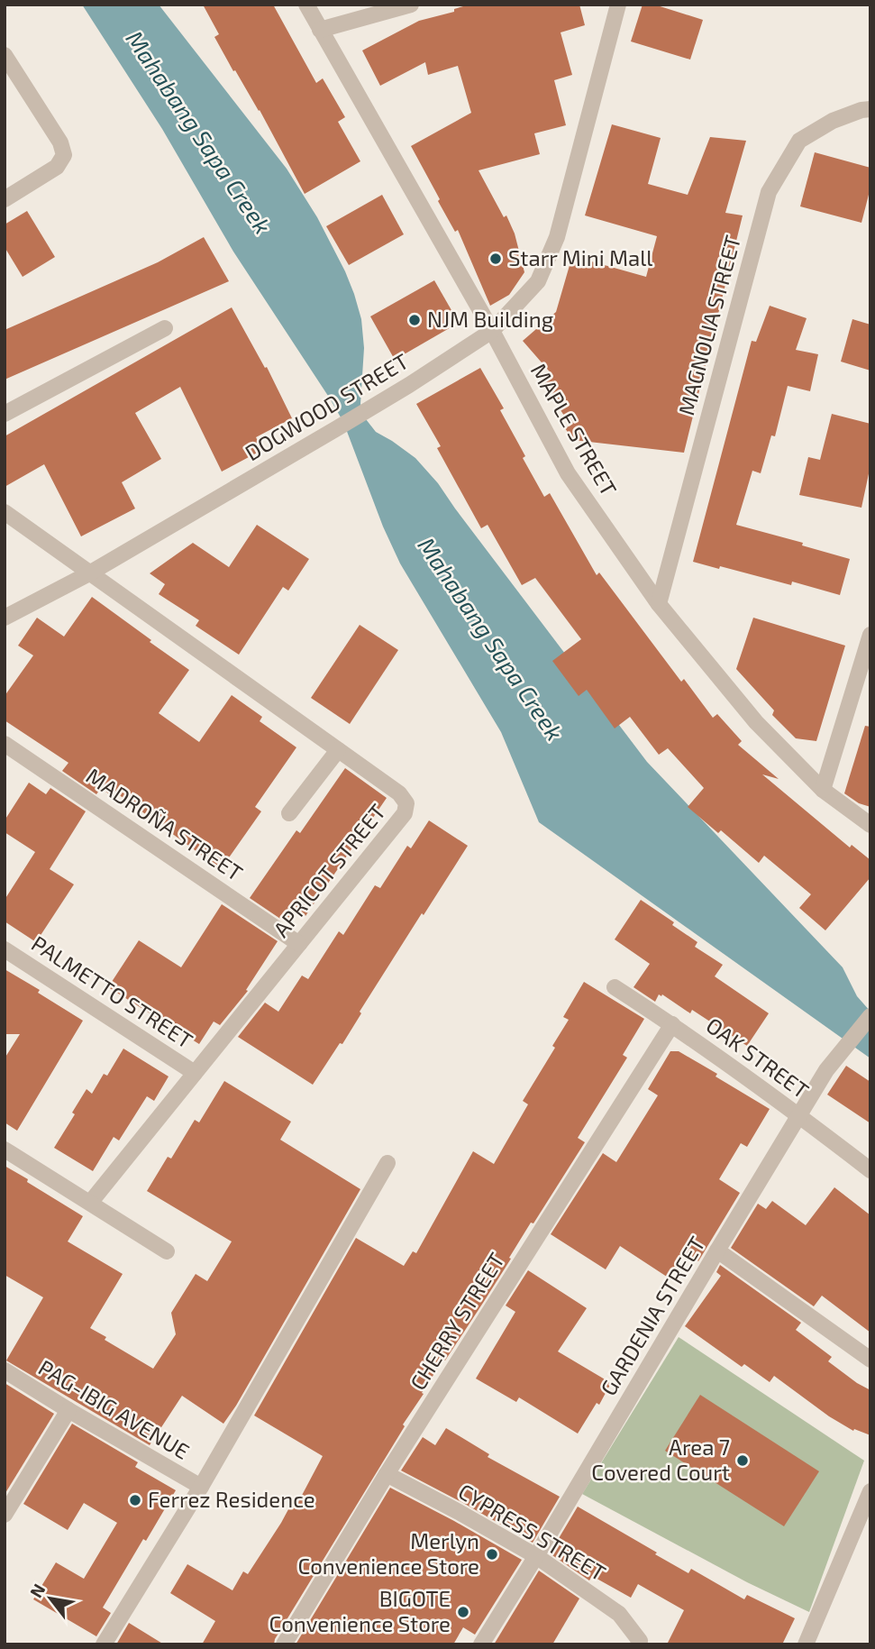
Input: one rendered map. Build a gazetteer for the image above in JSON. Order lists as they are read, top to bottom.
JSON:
{
  "streets": {
    "street": [
      "MAGNOLIA STREET",
      "DOGWOOD STREET",
      "MAPLE STREET",
      "MADROÑA STREET",
      "APRICOT STREET",
      "PALMETTO STREET",
      "OAK STREET",
      "GARDENIA STREET",
      "CHERRY STREET",
      "PAG-IBIG AVENUE",
      "CYPRESS STREET"
    ]
  },
  "crossings": [
    ["MAGNOLIA STREET", "MAPLE STREET"],
    ["DOGWOOD STREET", "MAPLE STREET"],
    ["DOGWOOD STREET", "APRICOT STREET"],
    ["MADROÑA STREET", "APRICOT STREET"],
    ["APRICOT STREET", "PALMETTO STREET"],
    ["OAK STREET", "GARDENIA STREET"],
    ["OAK STREET", "CHERRY STREET"],
    ["GARDENIA STREET", "CYPRESS STREET"],
    ["CHERRY STREET", "CYPRESS STREET"]
  ],
  "water": ["Mahabang Sapa Creek"],
  "places": [
    "Starr Mini Mall",
    "NJM Building",
    "Area 7 Covered Court",
    "Ferrez Residence",
    "Merlyn Convenience Store",
    "BIGOTE Convenience Store"
  ],
  "north": "top left"
}
